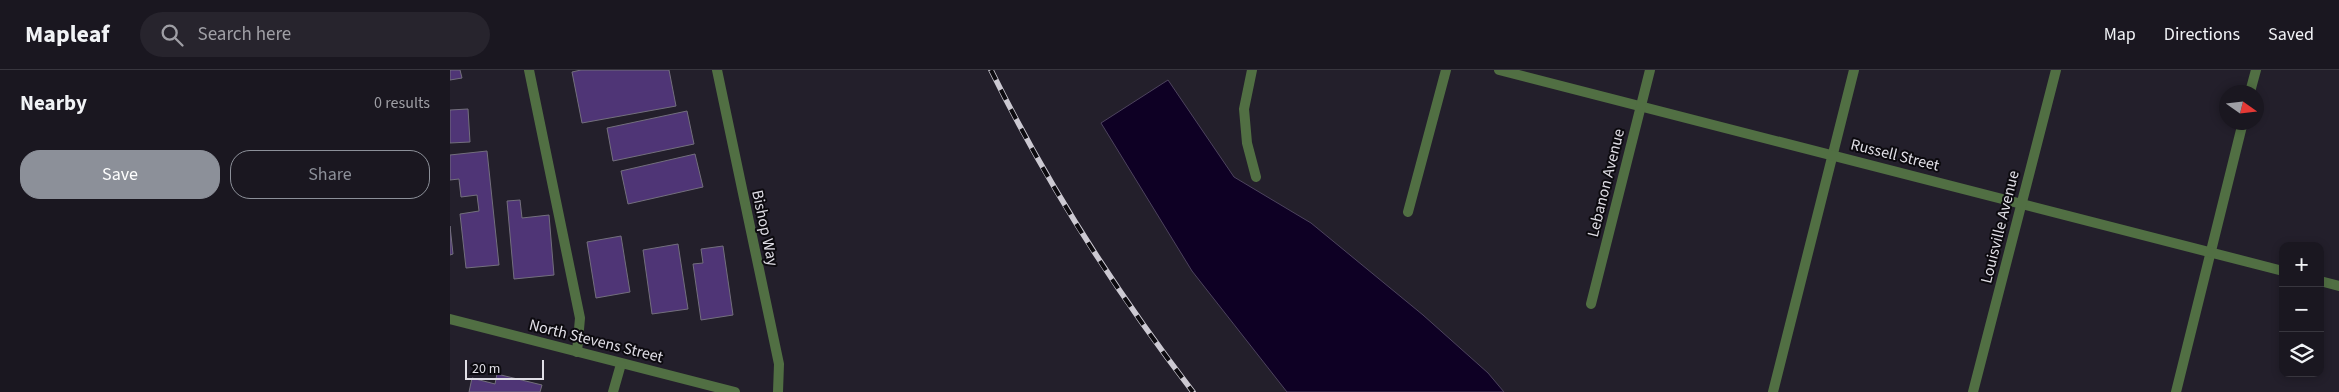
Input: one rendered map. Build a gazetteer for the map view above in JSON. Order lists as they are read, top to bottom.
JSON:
{
  "streets": {
    "street": [
      "Russell Street",
      "Lebanon Avenue",
      "Louisville Avenue",
      "Bishop Way",
      "North Stevens Street"
    ]
  },
  "crossings": [
    ["Russell Street", "Lebanon Avenue"],
    ["Russell Street", "Louisville Avenue"]
  ],
  "scale_bar": "20 m",
  "north": "right",
  "page": {
    "header": "Mapleaf",
    "search": "Search here",
    "nav": ["Map", "Directions", "Saved"],
    "heading": ["Nearby", "0 results"],
    "buttons": ["Save", "Share"],
    "map_buttons": ["+", "−"],
    "scale": "20 m"
  }
}
